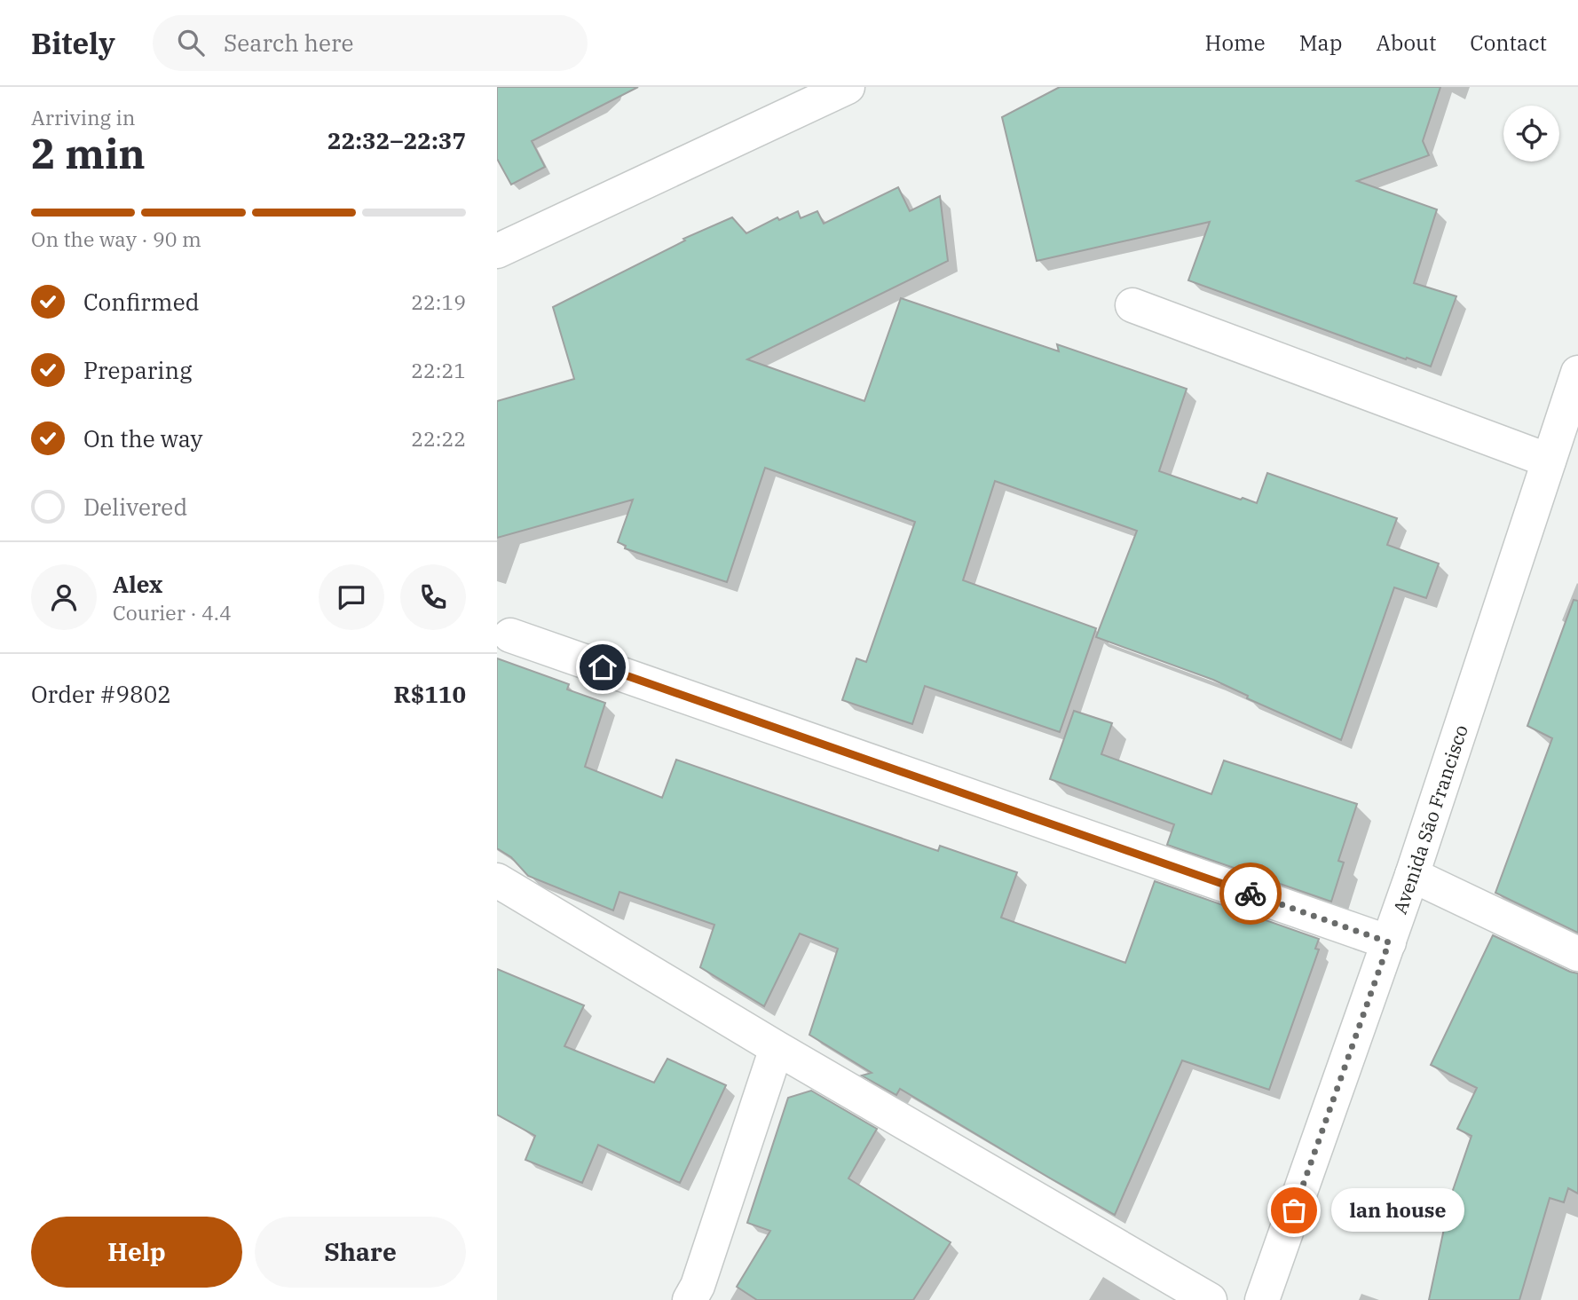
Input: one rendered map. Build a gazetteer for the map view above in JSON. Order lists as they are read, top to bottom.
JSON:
{
  "streets": {
    "street": ["Avenida São Francisco"]
  },
  "places": ["lan house"],
  "page": {
    "header": "Bitely",
    "search": "Search here",
    "nav": [
      "Home",
      "Map",
      "About",
      "Contact"
    ],
    "heading": ["2 min", "Arriving in", "22:32–22:37"],
    "panel": [
      "Alex",
      "Courier · 4.4",
      "Order #9802",
      "R$110"
    ],
    "bar": "On the way · 90 m",
    "list": [
      ["Confirmed", "22:19"],
      ["Preparing", "22:21"],
      ["On the way", "22:22"],
      "Delivered"
    ],
    "bubble": "lan house",
    "buttons": ["Help", "Share"]
  }
}
